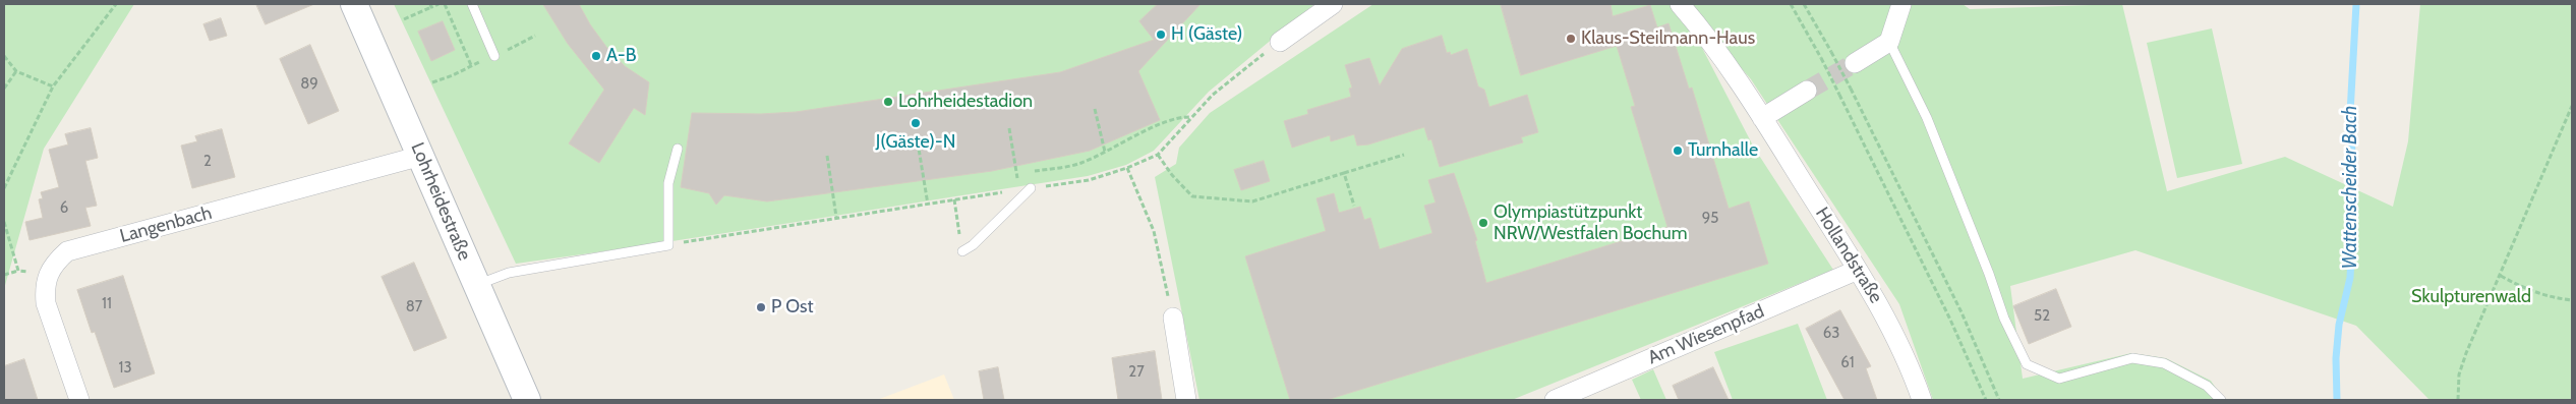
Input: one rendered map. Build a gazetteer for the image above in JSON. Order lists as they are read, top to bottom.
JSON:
{
  "streets": {
    "street": [
      "Lohrheidestraße",
      "Langenbach",
      "Hollandstraße",
      "Am Wiesenpfad"
    ]
  },
  "crossings": [
    ["Lohrheidestraße", "Langenbach"],
    ["Hollandstraße", "Am Wiesenpfad"]
  ],
  "water": ["Wattenscheider Bach"],
  "parks": ["Skulpturenwald"],
  "places": [
    "H (Gäste)",
    "Klaus-Steilmann-Haus",
    "A-B",
    "Lohrheidestadion",
    "J(Gäste)-N",
    "Turnhalle",
    "Olympiastützpunkt NRW/Westfalen Bochum",
    "P Ost"
  ],
  "house_numbers": [
    "89",
    "2",
    "6",
    "95",
    "11",
    "87",
    "52",
    "63",
    "61",
    "13",
    "27"
  ]
}
